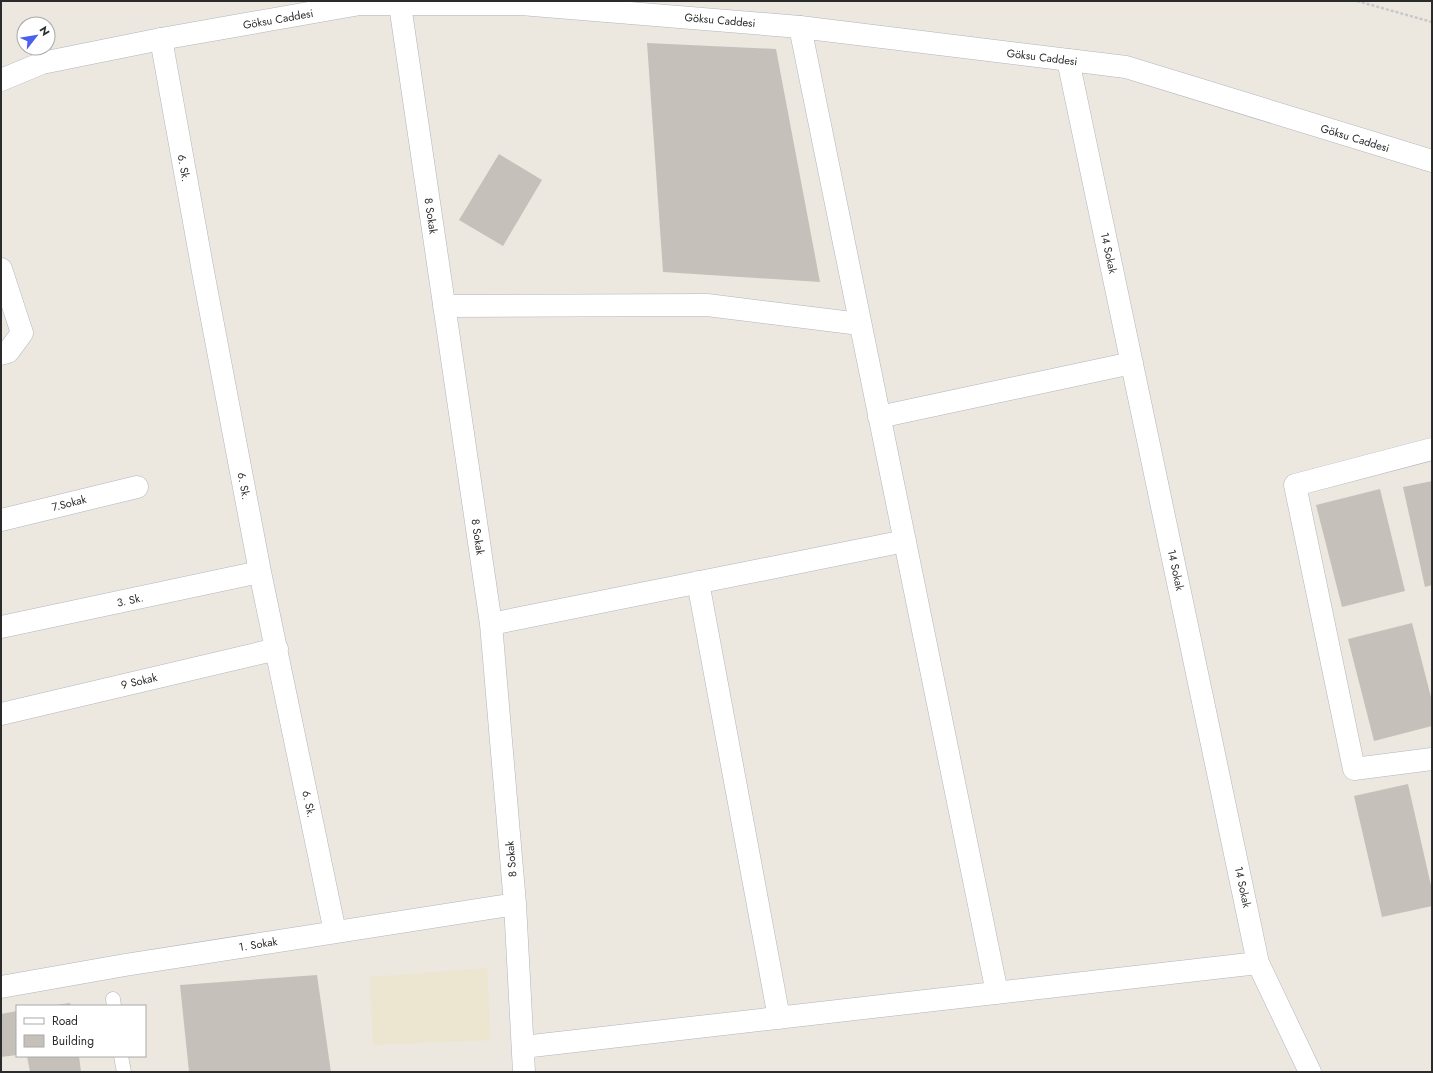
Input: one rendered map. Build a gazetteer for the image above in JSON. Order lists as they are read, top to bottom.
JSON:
{
  "streets": {
    "street": [
      "Göksu Caddesi",
      "6. Sk.",
      "8 Sokak",
      "14 Sokak",
      "7.Sokak",
      "3. Sk.",
      "9 Sokak",
      "1. Sokak"
    ]
  },
  "crossings": [
    ["Göksu Caddesi", "6. Sk."],
    ["Göksu Caddesi", "8 Sokak"],
    ["Göksu Caddesi", "14 Sokak"],
    ["6. Sk.", "3. Sk."],
    ["6. Sk.", "9 Sokak"],
    ["6. Sk.", "1. Sokak"],
    ["8 Sokak", "1. Sokak"]
  ],
  "legend": ["Road", "Building"],
  "north": "top right"
}
